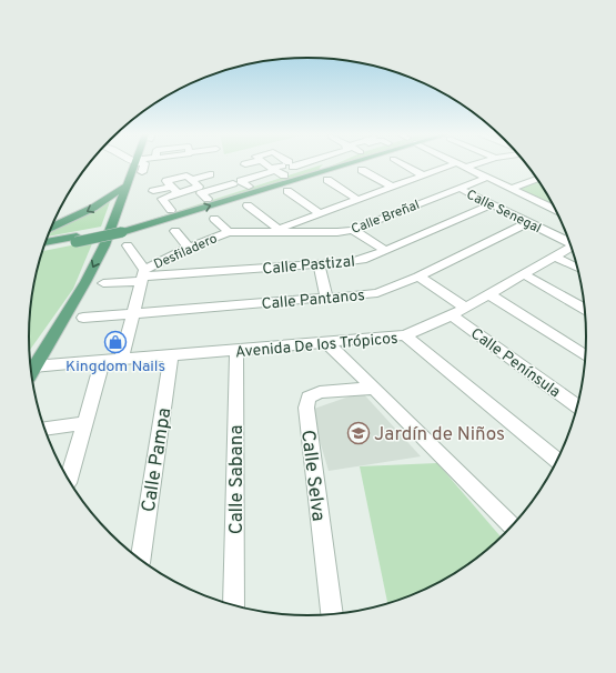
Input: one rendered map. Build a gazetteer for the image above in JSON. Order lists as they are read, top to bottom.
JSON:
{
  "streets": {
    "street": [
      "Calle Senegal",
      "Calle Breñal",
      "Desfiladero",
      "Calle Pastizal",
      "Calle Pantanos",
      "Avenida De los Trópicos",
      "Calle Península",
      "Calle Pampa",
      "Calle Selva",
      "Calle Sabana"
    ]
  },
  "crossings": [
    ["Calle Senegal", "Calle Breñal"],
    ["Calle Senegal", "Calle Pastizal"],
    ["Calle Senegal", "Calle Pantanos"],
    ["Calle Breñal", "Desfiladero"],
    ["Desfiladero", "Calle Pastizal"],
    ["Desfiladero", "Calle Pantanos"],
    ["Desfiladero", "Avenida De los Trópicos"],
    ["Avenida De los Trópicos", "Calle Península"],
    ["Avenida De los Trópicos", "Calle Pampa"],
    ["Avenida De los Trópicos", "Calle Sabana"]
  ],
  "places": {
    "shop": ["Kingdom Nails"],
    "school or university": ["Jardín de Niños"]
  }
}
